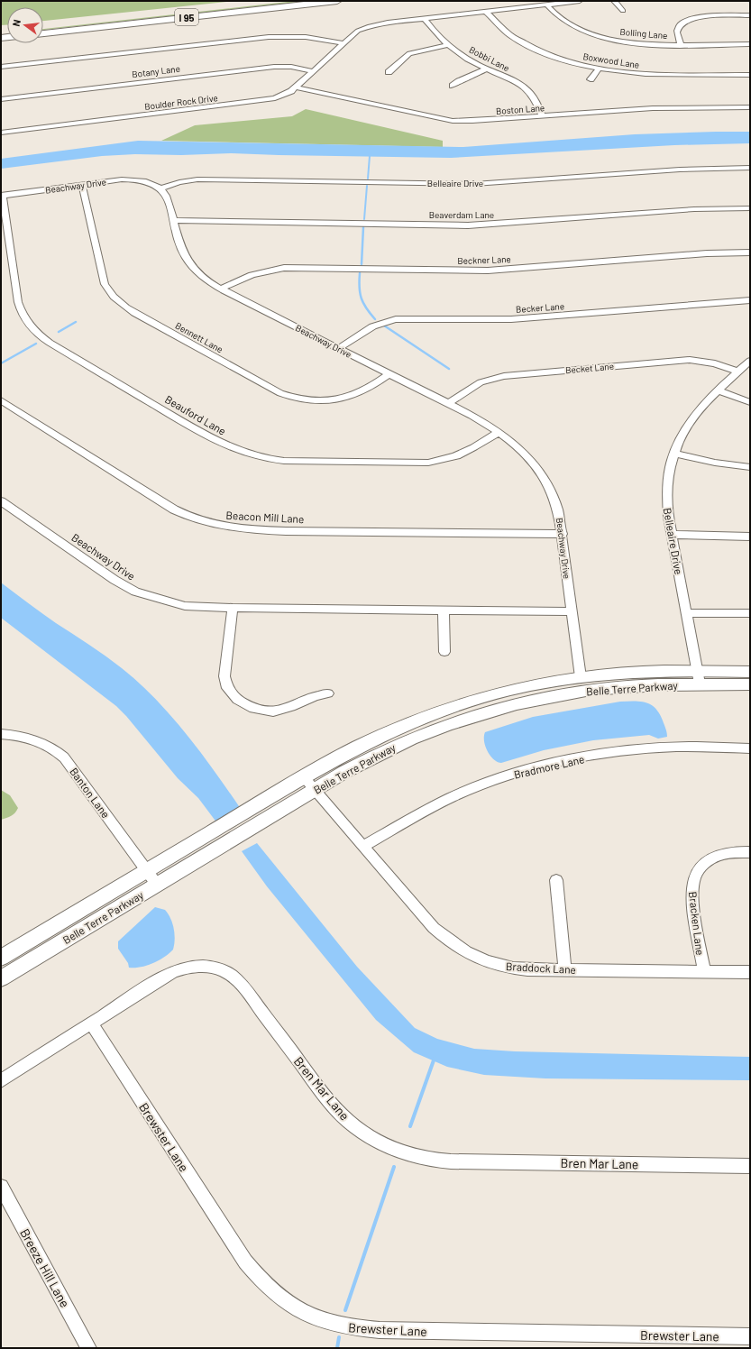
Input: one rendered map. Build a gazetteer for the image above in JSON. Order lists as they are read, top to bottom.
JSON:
{
  "streets": {
    "highway": ["I 95"],
    "main road": ["Belle Terre Parkway"],
    "street": [
      "Bolling Lane",
      "Bobbi Lane",
      "Boxwood Lane",
      "Botany Lane",
      "Boulder Rock Drive",
      "Boston Lane",
      "Belleaire Drive",
      "Beachway Drive",
      "Beaverdam Lane",
      "Beckner Lane",
      "Becker Lane",
      "Bennett Lane",
      "Becket Lane",
      "Beauford Lane",
      "Beacon Mill Lane",
      "Bradmore Lane",
      "Banton Lane",
      "Bracken Lane",
      "Braddock Lane",
      "Bren Mar Lane",
      "Brewster Lane",
      "Breeze Hill Lane"
    ]
  },
  "crossings": [
    ["Bolling Lane", "Boulder Rock Drive"],
    ["Bobbi Lane", "Boulder Rock Drive"],
    ["Bobbi Lane", "Boston Lane"],
    ["Boxwood Lane", "Boulder Rock Drive"],
    ["Botany Lane", "Boulder Rock Drive"],
    ["Boulder Rock Drive", "Boston Lane"],
    ["Belleaire Drive", "Beachway Drive"],
    ["Belleaire Drive", "Becket Lane"],
    ["Belleaire Drive", "Belle Terre Parkway"],
    ["Beachway Drive", "Beaverdam Lane"],
    ["Beachway Drive", "Beckner Lane"],
    ["Beachway Drive", "Becker Lane"],
    ["Beachway Drive", "Bennett Lane"],
    ["Beachway Drive", "Becket Lane"],
    ["Beachway Drive", "Beauford Lane"],
    ["Beachway Drive", "Beacon Mill Lane"],
    ["Beachway Drive", "Belle Terre Parkway"],
    ["Belle Terre Parkway", "Banton Lane"],
    ["Belle Terre Parkway", "Braddock Lane"],
    ["Bradmore Lane", "Braddock Lane"],
    ["Bracken Lane", "Braddock Lane"],
    ["Bren Mar Lane", "Brewster Lane"]
  ],
  "north": "left"
}
